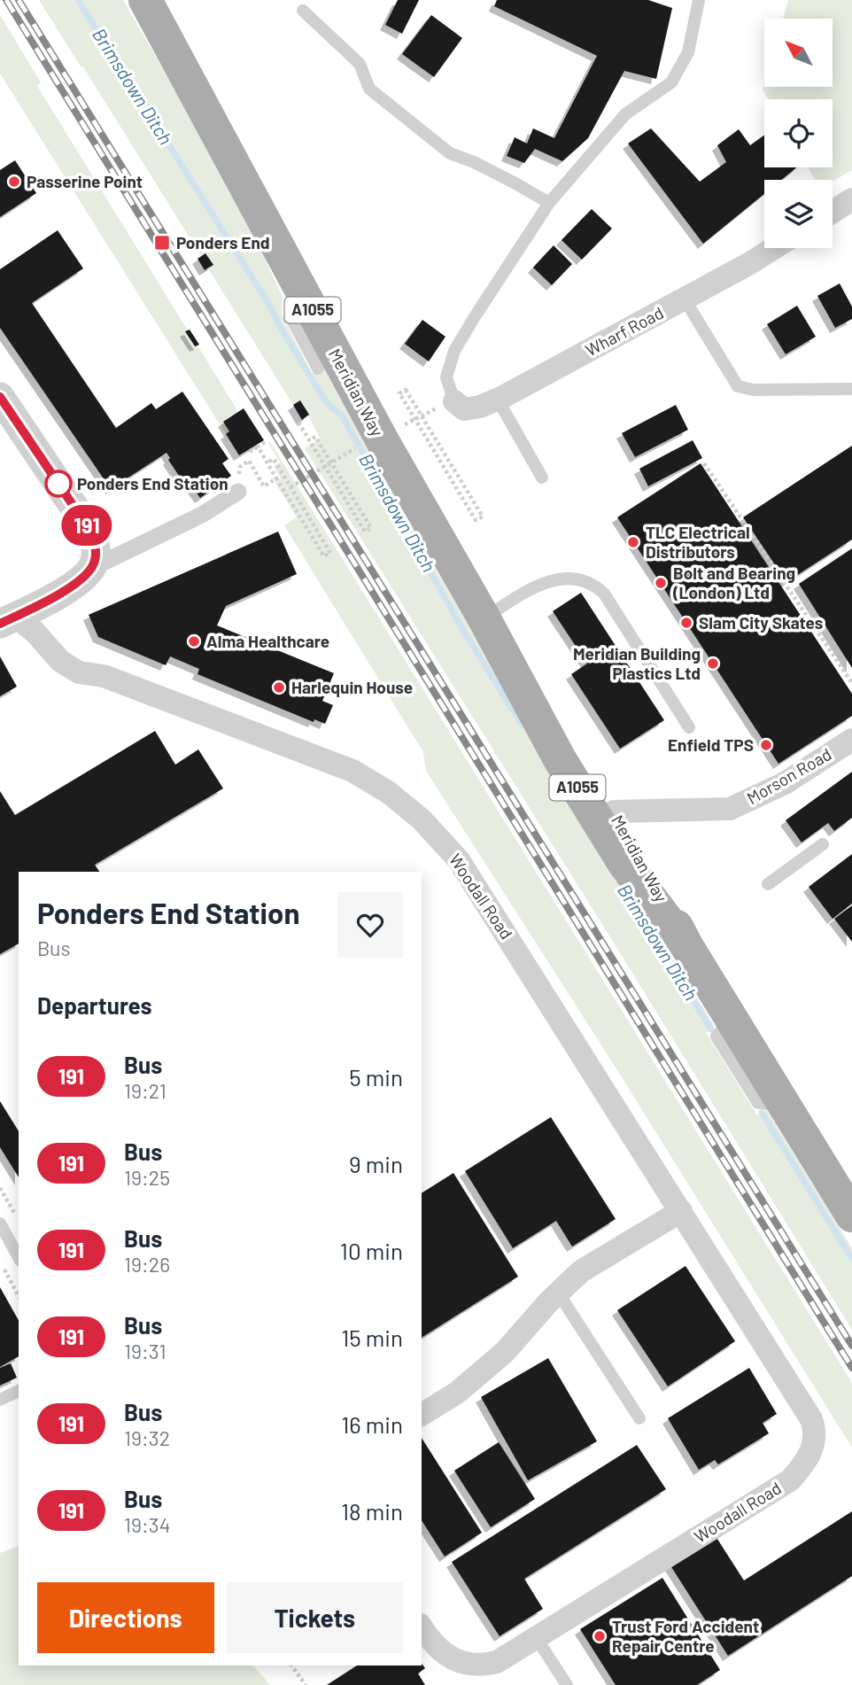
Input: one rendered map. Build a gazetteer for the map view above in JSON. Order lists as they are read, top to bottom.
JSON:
{
  "streets": {
    "main road": ["A1055", "Meridian Way"],
    "street": ["Wharf Road", "Morson Road", "Woodall Road"]
  },
  "crossings": [
    ["Meridian Way", "Morson Road"]
  ],
  "water": ["Brimsdown Ditch"],
  "places": {
    "other": [
      "Passerine Point",
      "Ponders End Station",
      "TLC Electrical Distributors",
      "Bolt and Bearing (London) Ltd",
      "Slam City Skates",
      "Alma Healthcare",
      "Meridian Building Plastics Ltd",
      "Harlequin House",
      "Enfield TPS",
      "Trust Ford Accident Repair Centre"
    ],
    "transit": ["Ponders End"]
  },
  "lines": ["bus line 191"],
  "north": "top left",
  "page": {
    "on_map": "191",
    "heading": [
      ["Ponders End Station", "Bus"],
      "Departures"
    ],
    "list": [
      {
        "mark": "191",
        "name": "Bus",
        "note": "19:21",
        "value": "5 min"
      },
      {
        "mark": "191",
        "name": "Bus",
        "note": "19:25",
        "value": "9 min"
      },
      {
        "mark": "191",
        "name": "Bus",
        "note": "19:26",
        "value": "10 min"
      },
      {
        "mark": "191",
        "name": "Bus",
        "note": "19:31",
        "value": "15 min"
      },
      {
        "mark": "191",
        "name": "Bus",
        "note": "19:32",
        "value": "16 min"
      },
      {
        "mark": "191",
        "name": "Bus",
        "note": "19:34",
        "value": "18 min"
      }
    ],
    "buttons": ["Directions", "Tickets"]
  }
}
